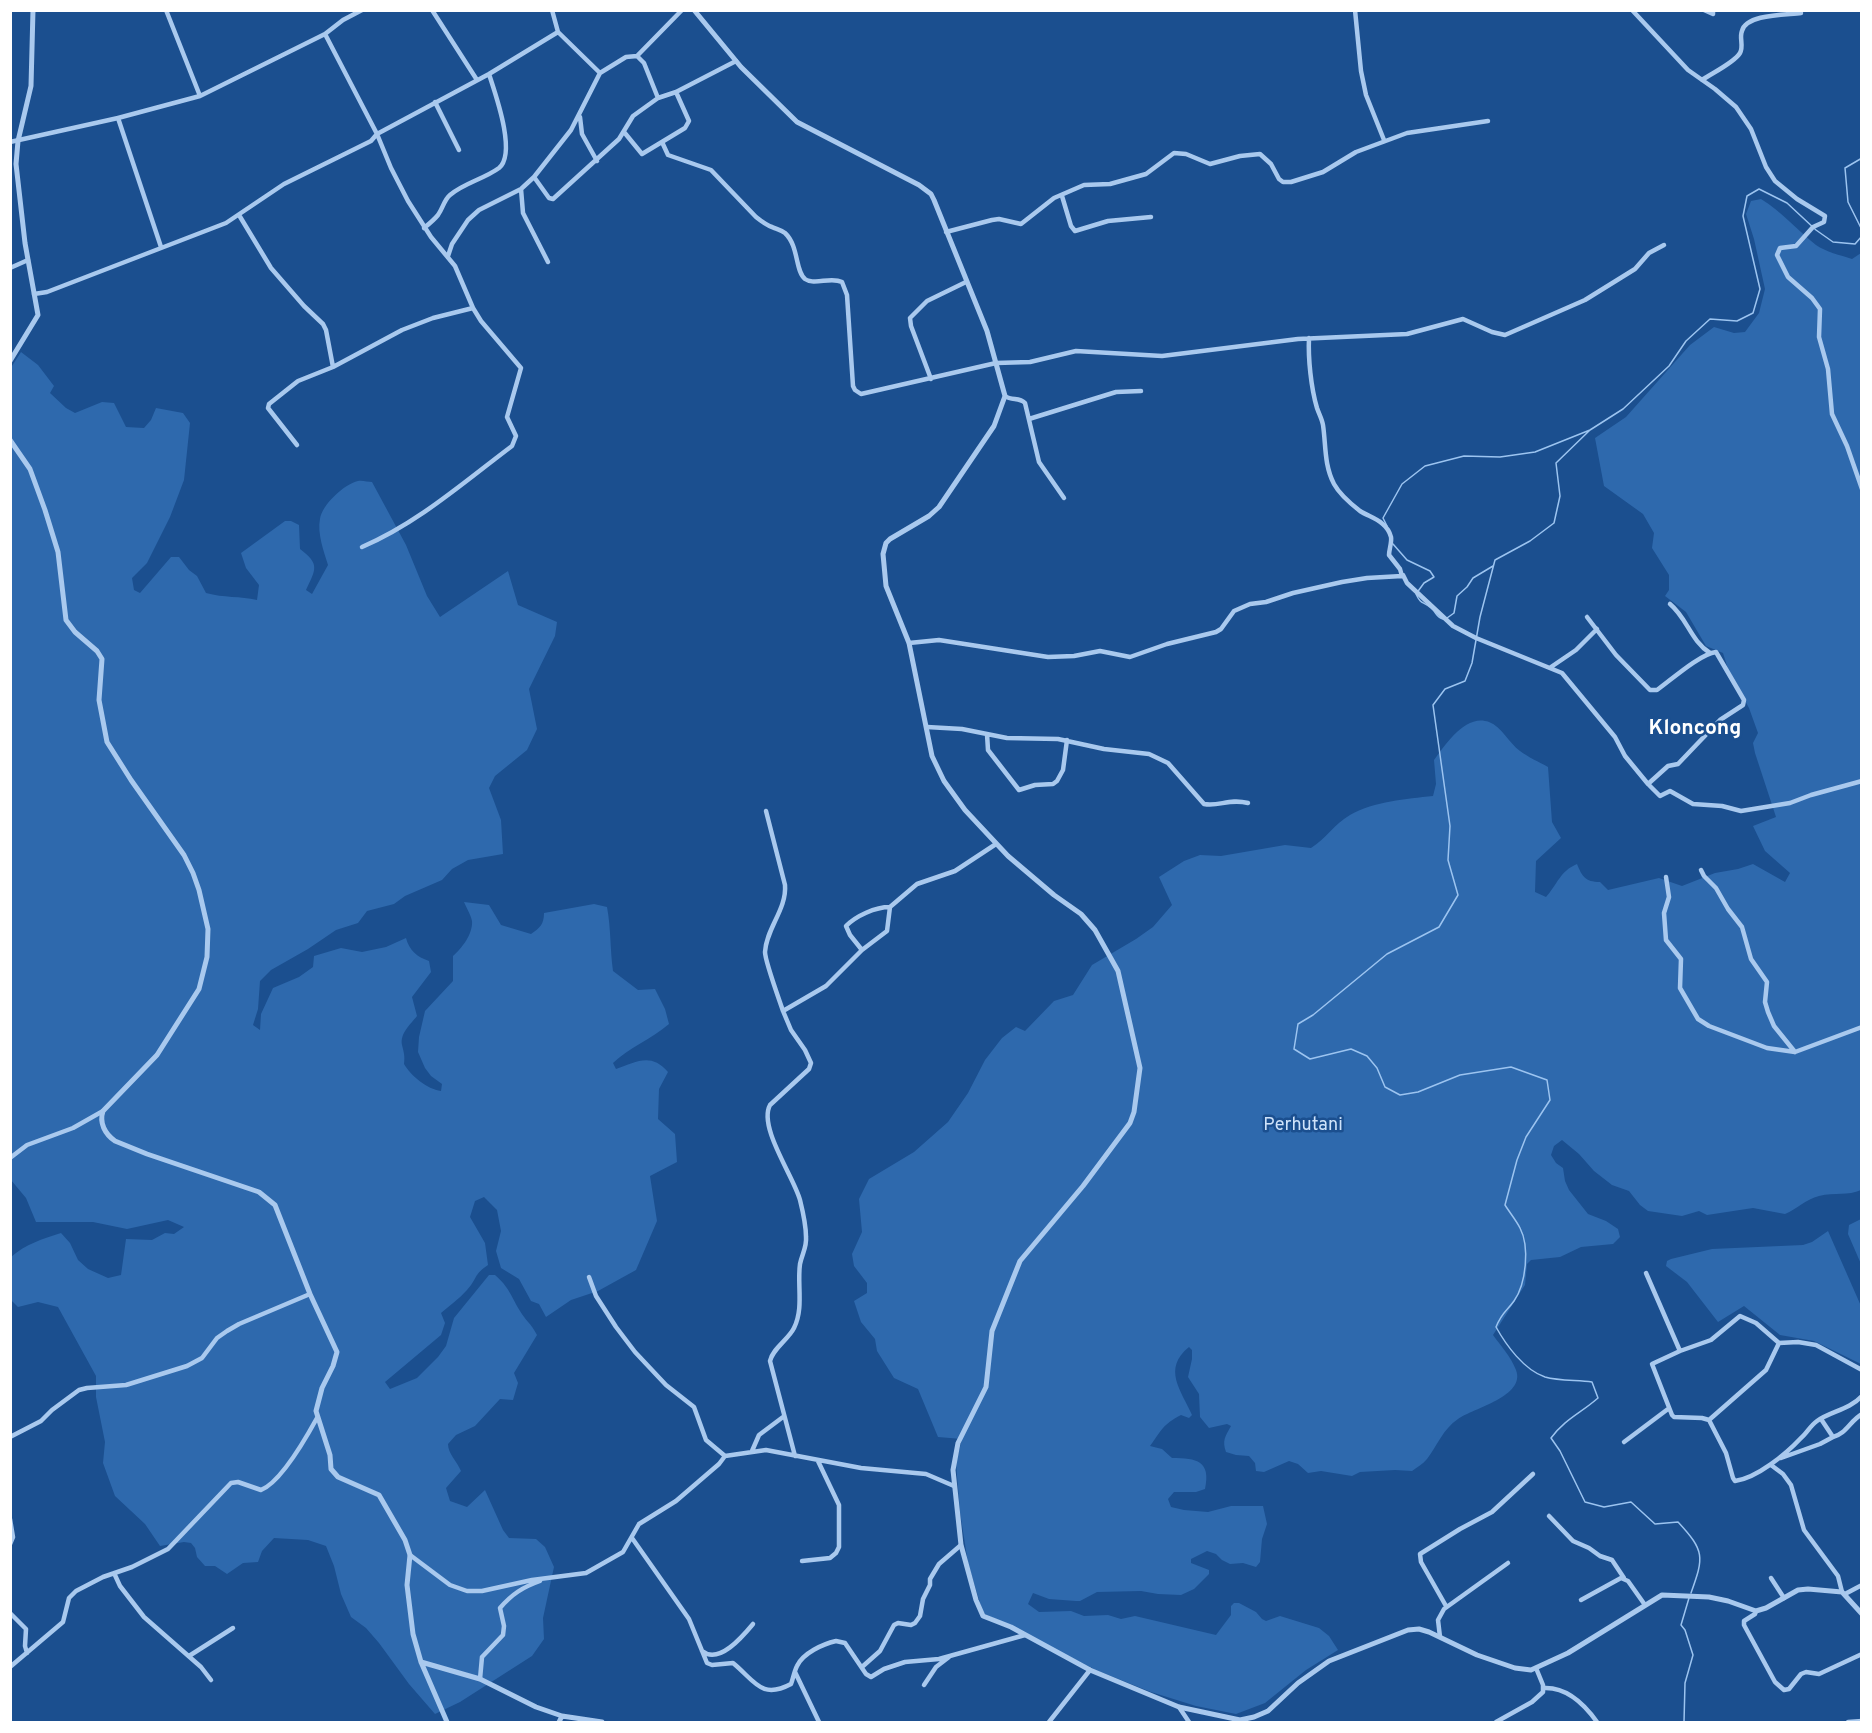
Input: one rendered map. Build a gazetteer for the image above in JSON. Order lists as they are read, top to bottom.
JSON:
{
  "districts": ["Kloncong"],
  "parks": ["Perhutani"]
}
